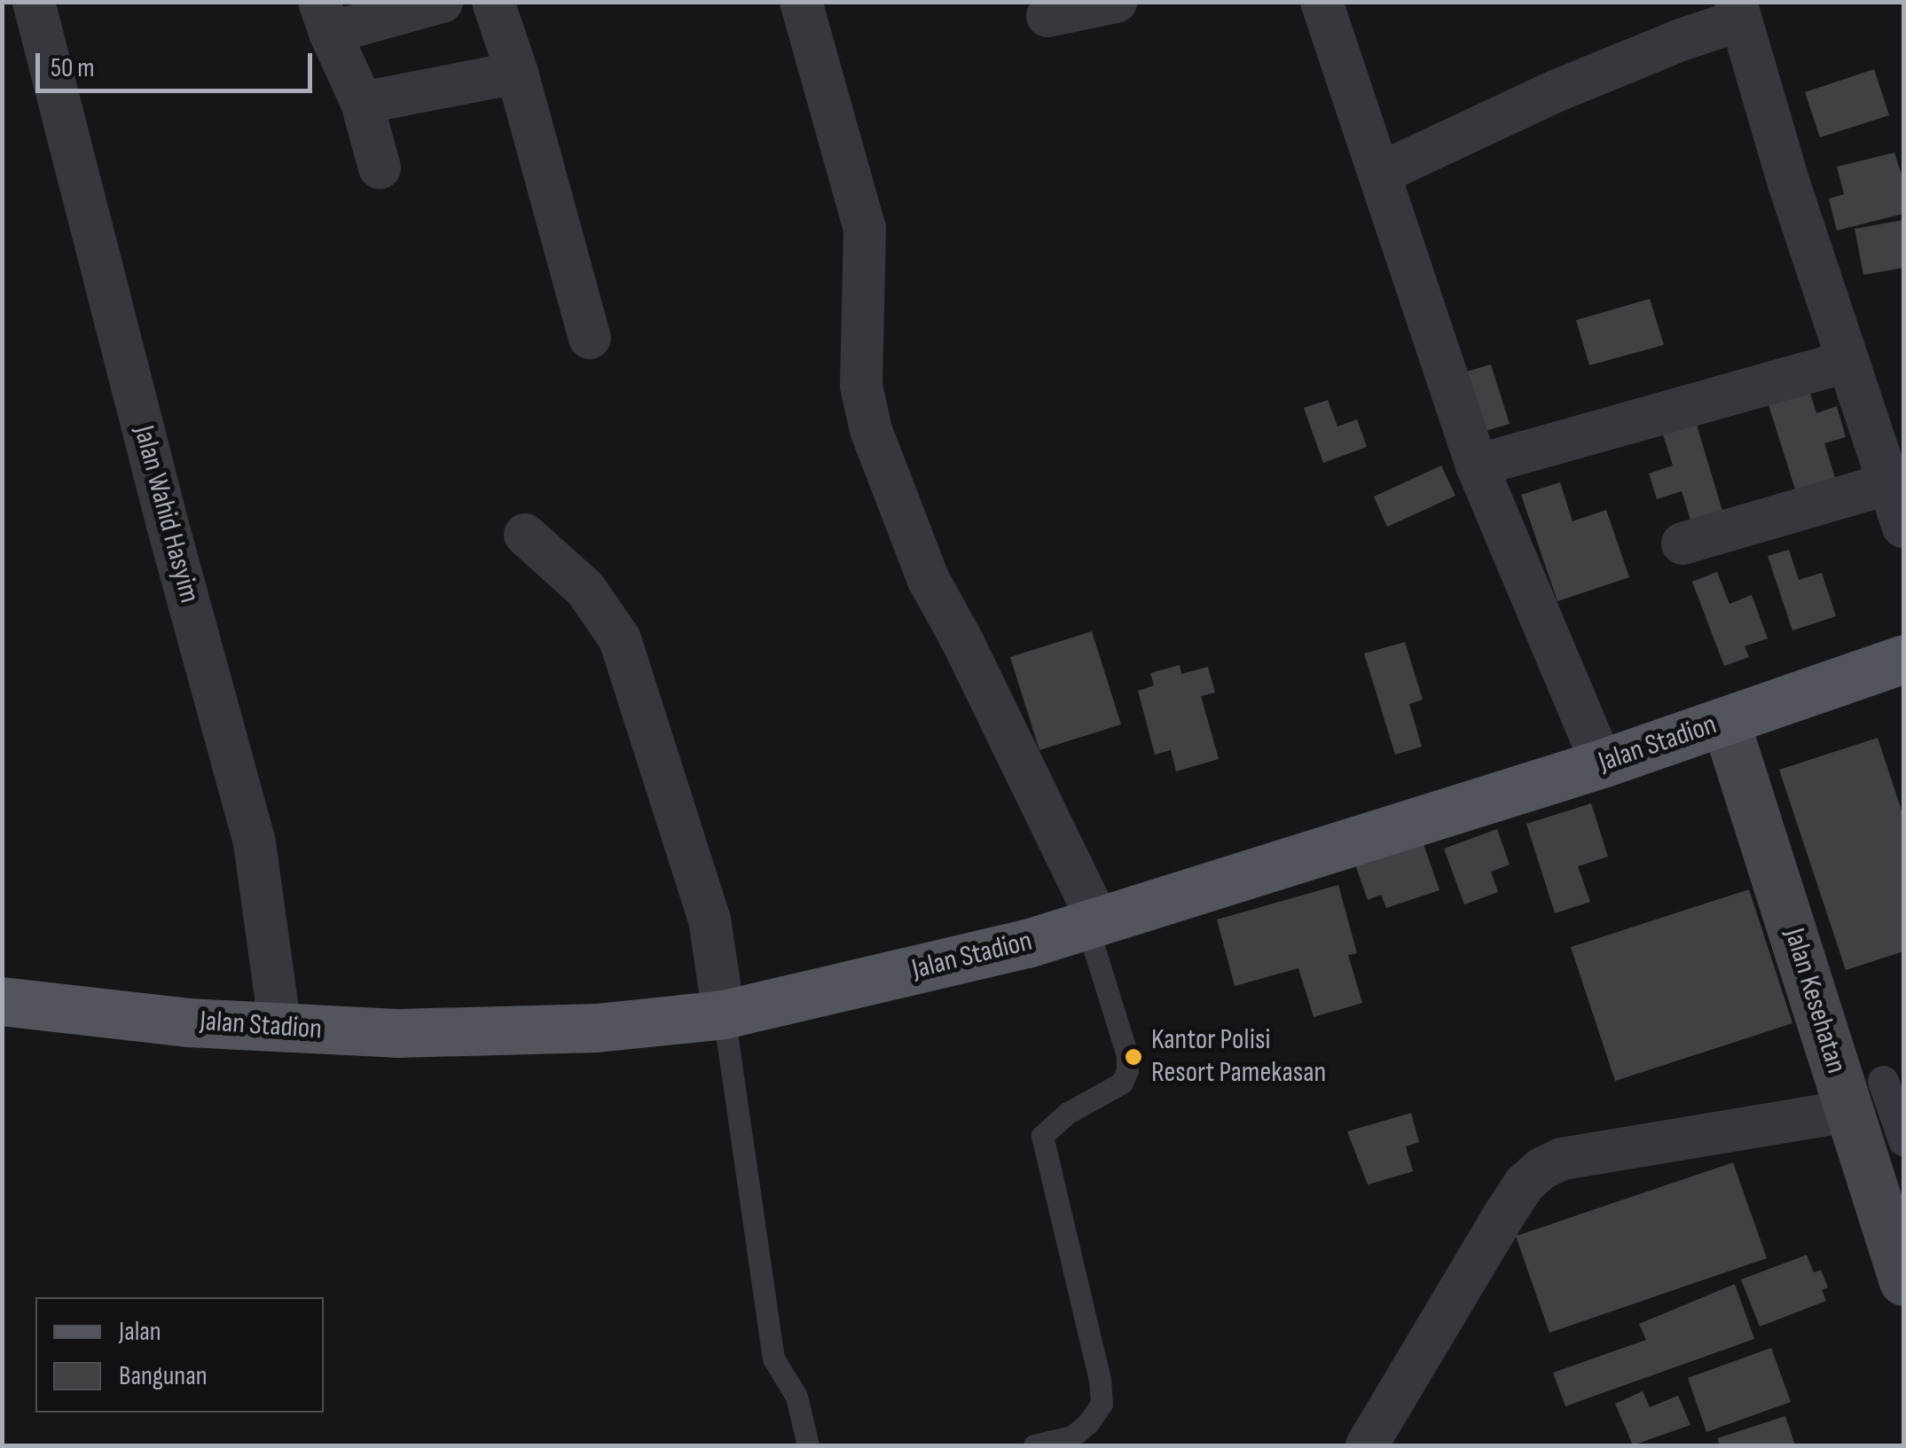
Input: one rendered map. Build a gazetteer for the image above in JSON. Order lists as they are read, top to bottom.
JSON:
{
  "streets": {
    "main road": ["Jalan Stadion", "Jalan Kesehatan"],
    "street": ["Jalan Wahid Hasyim"]
  },
  "crossings": [
    ["Jalan Wahid Hasyim", "Jalan Stadion"],
    ["Jalan Stadion", "Jalan Kesehatan"]
  ],
  "places": ["Kantor Polisi Resort Pamekasan"],
  "legend": ["Jalan", "Bangunan"],
  "scale_bar": "50 m"
}
